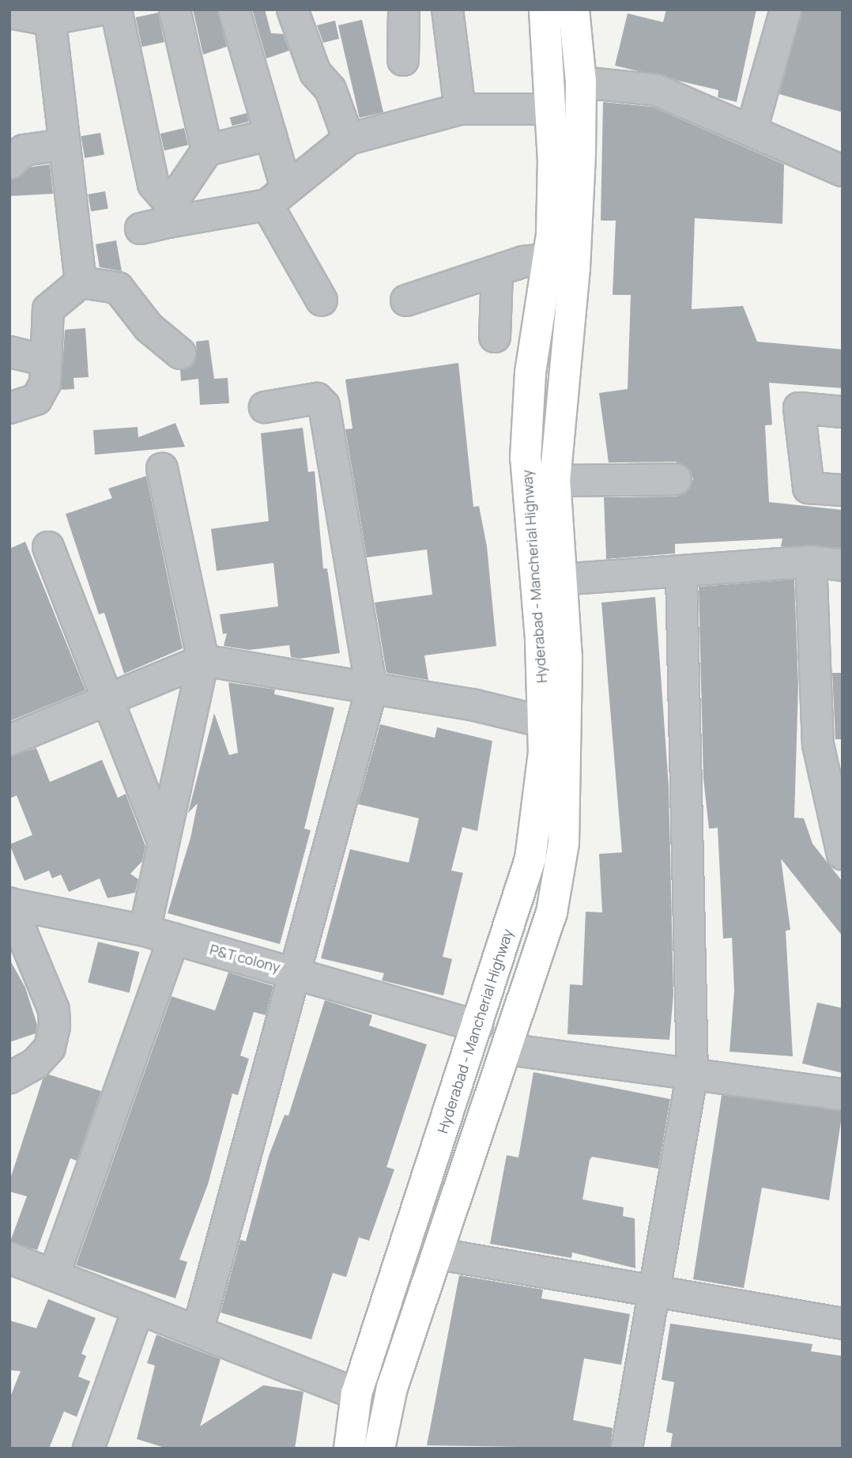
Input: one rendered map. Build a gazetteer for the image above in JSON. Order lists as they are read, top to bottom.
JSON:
{
  "streets": {
    "main road": ["Hyderabad - Mancherial Highway"],
    "street": ["P&T colony"]
  },
  "crossings": [
    ["Hyderabad - Mancherial Highway", "P&T colony"]
  ]
}
